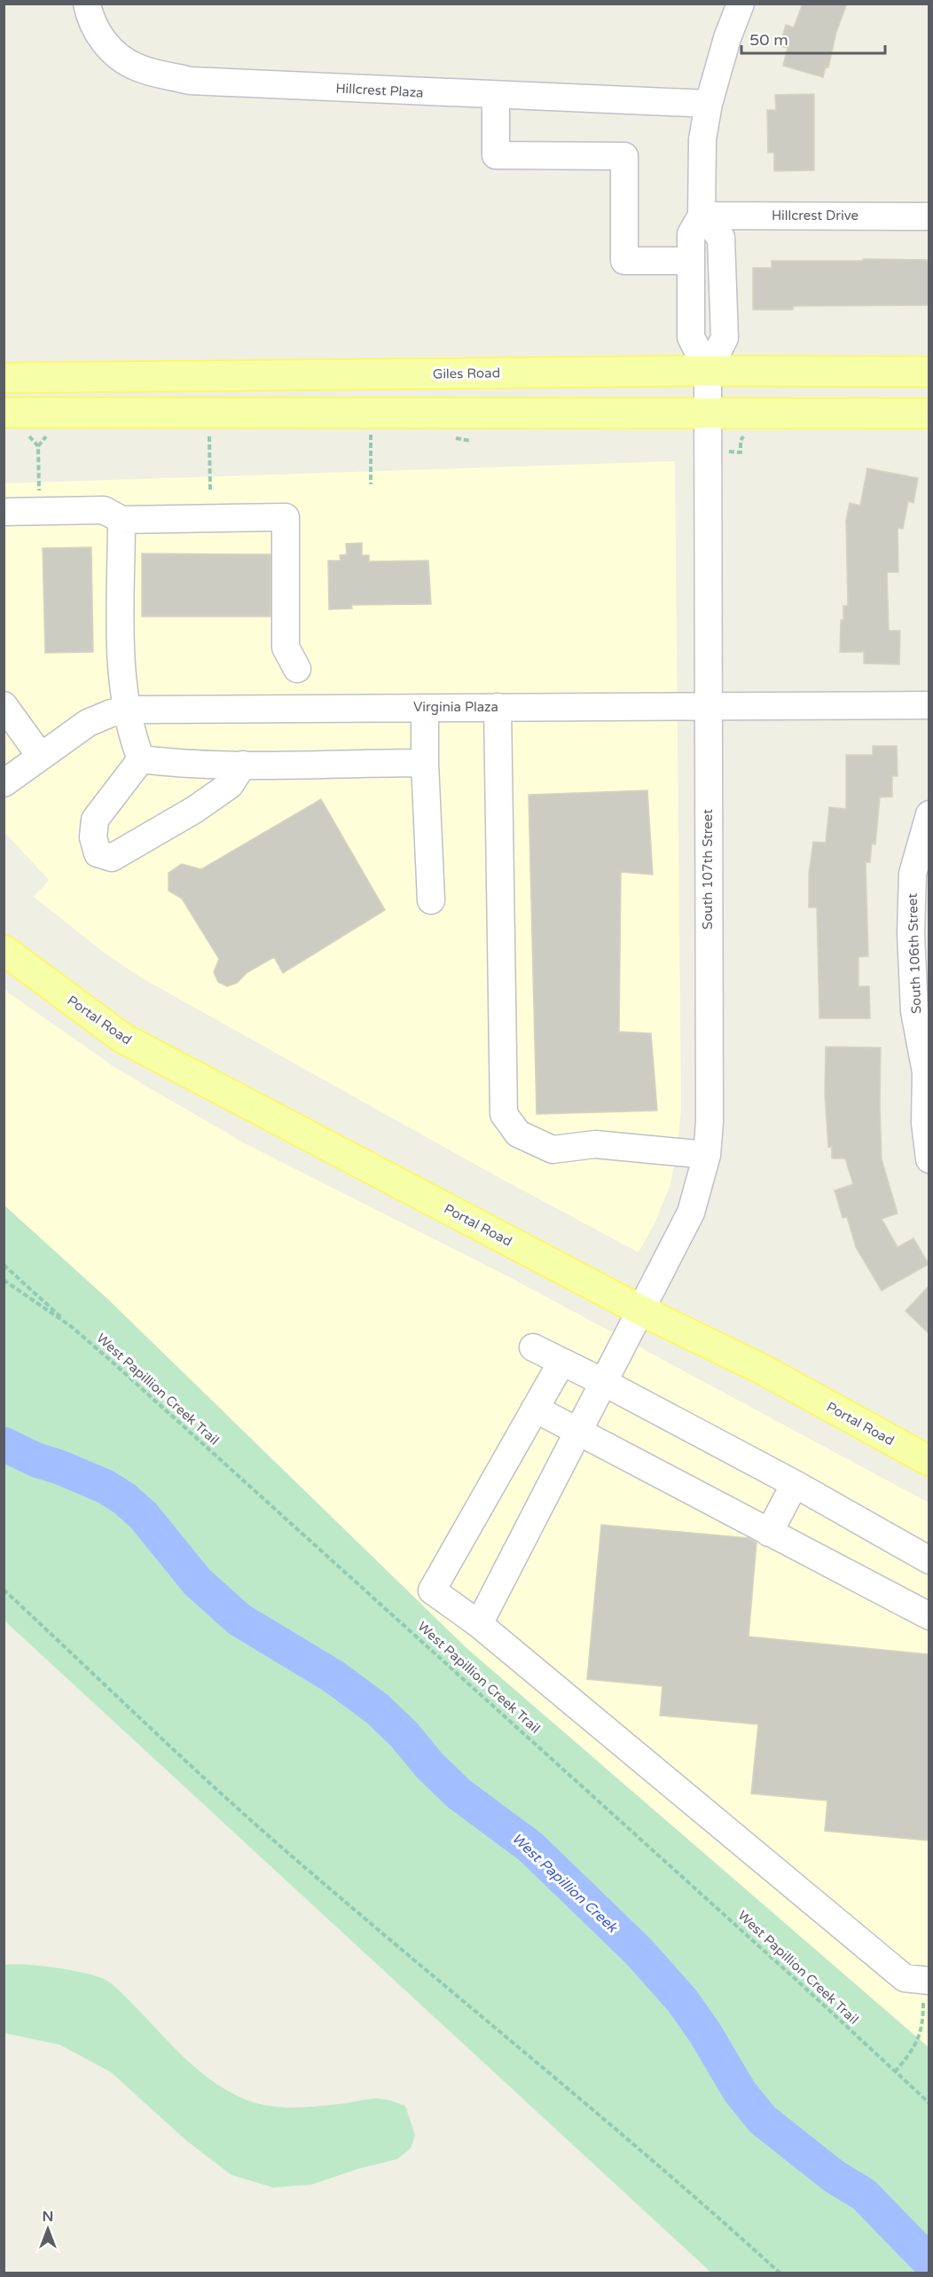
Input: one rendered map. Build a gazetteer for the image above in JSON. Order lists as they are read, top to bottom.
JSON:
{
  "streets": {
    "main road": ["Giles Road", "Portal Road"],
    "street": [
      "Hillcrest Plaza",
      "Hillcrest Drive",
      "Virginia Plaza",
      "South 107th Street",
      "South 106th Street"
    ],
    "path": ["West Papillion Creek Trail"]
  },
  "crossings": [
    ["Giles Road", "South 107th Street"],
    ["Virginia Plaza", "South 107th Street"],
    ["South 107th Street", "Portal Road"]
  ],
  "water": ["West Papillion Creek"],
  "scale_bar": "50 m",
  "north": "top"
}
